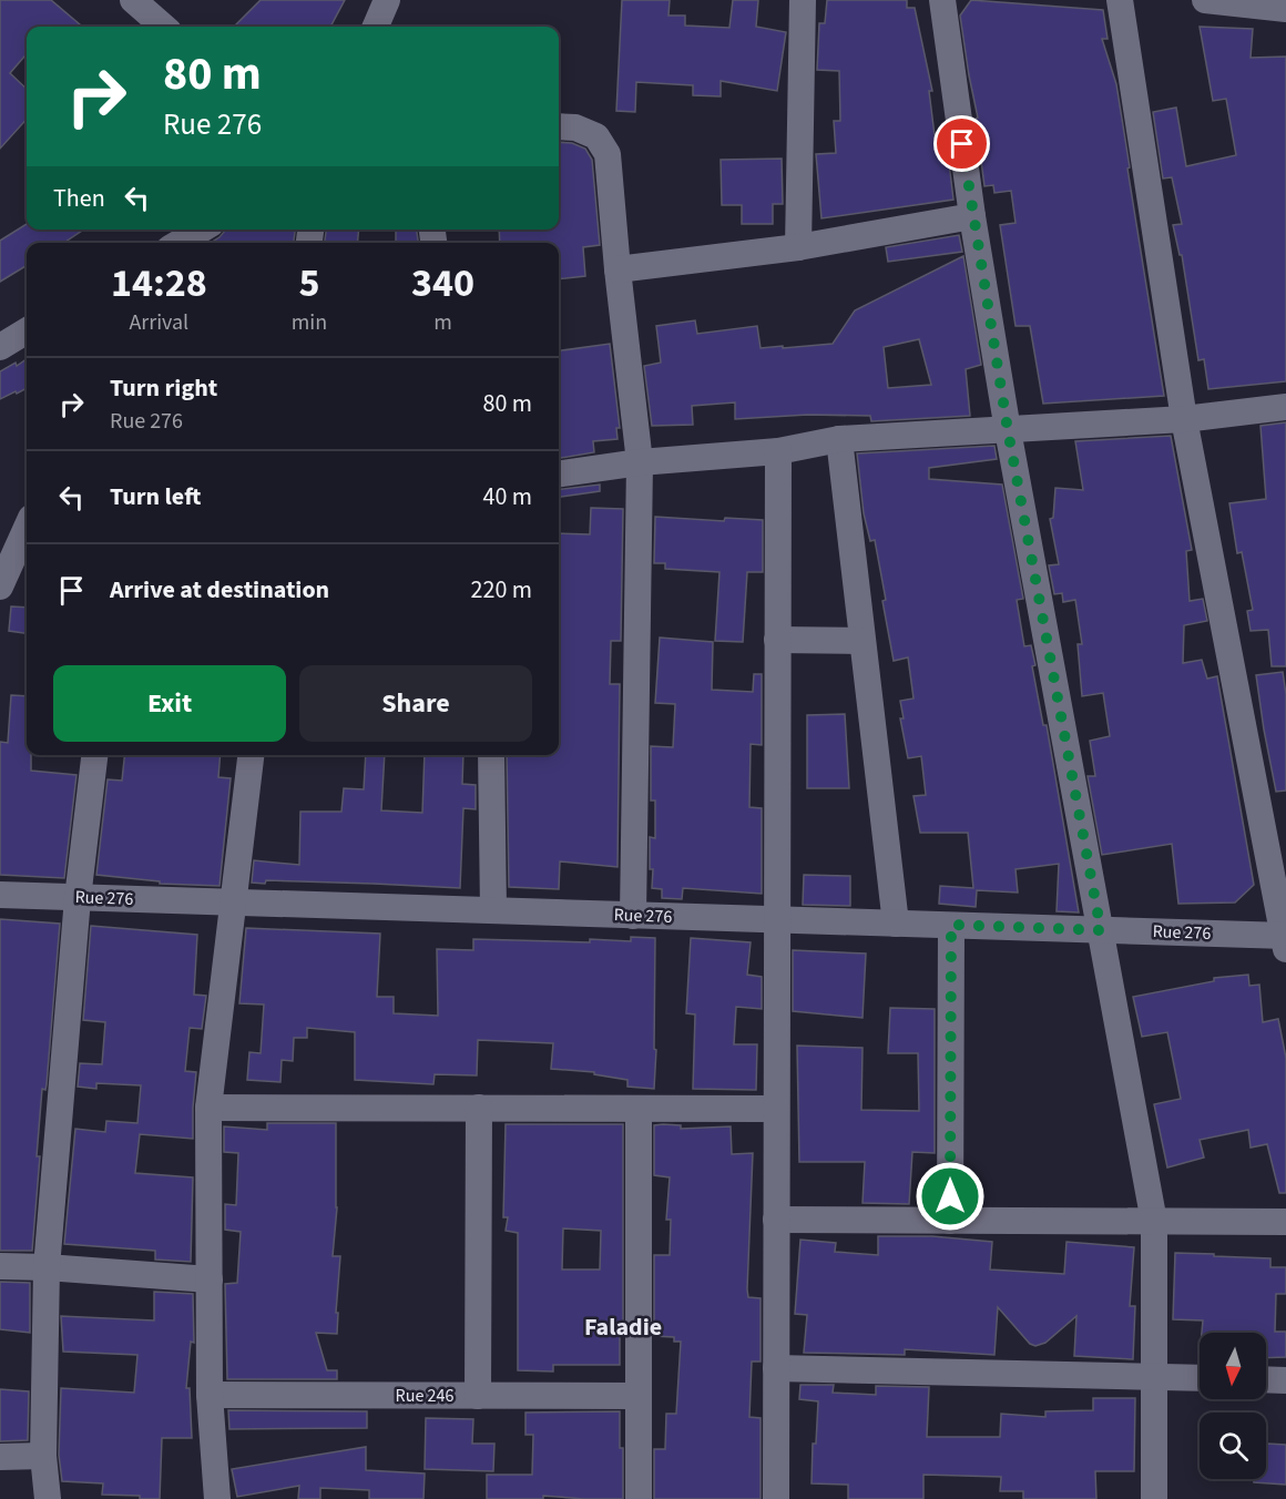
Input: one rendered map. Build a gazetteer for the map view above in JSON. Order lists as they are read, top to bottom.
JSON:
{
  "streets": {
    "street": ["Rue 276", "Rue 246"]
  },
  "districts": ["Faladie"],
  "north": "bottom",
  "page": {
    "turn": ["80 m", "Rue 276"],
    "then": "Then",
    "eta": [
      "14:28",
      "Arrival",
      "5",
      "min",
      "340",
      "m"
    ],
    "list": [
      {
        "name": "Turn right",
        "note": "Rue 276",
        "value": "80 m"
      },
      {
        "name": "Turn left",
        "value": "40 m"
      },
      {
        "name": "Arrive at destination",
        "value": "220 m"
      }
    ],
    "buttons": ["Exit", "Share"]
  }
}
